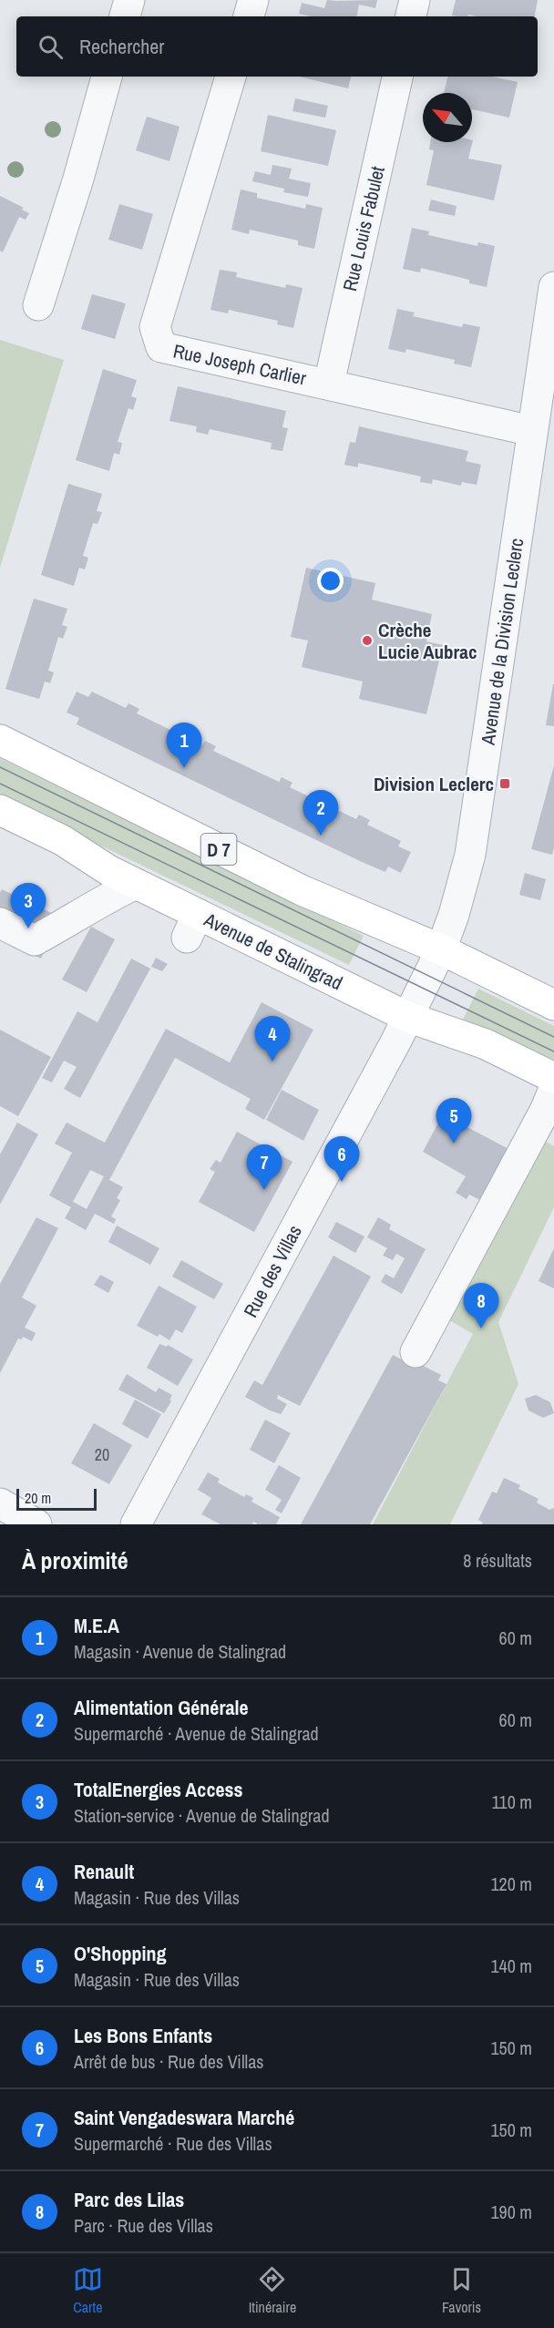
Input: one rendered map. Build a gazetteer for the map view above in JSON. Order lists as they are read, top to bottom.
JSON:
{
  "streets": {
    "main road": ["D 7", "Avenue de Stalingrad"],
    "street": [
      "Rue Louis Fabulet",
      "Rue Joseph Carlier",
      "Avenue de la Division Leclerc",
      "Rue des Villas"
    ]
  },
  "crossings": [
    ["Rue Louis Fabulet", "Rue Joseph Carlier"],
    ["Rue Joseph Carlier", "Avenue de la Division Leclerc"],
    ["Avenue de la Division Leclerc", "D 7"],
    ["Avenue de la Division Leclerc", "Avenue de Stalingrad"],
    ["Avenue de la Division Leclerc", "Rue des Villas"],
    ["Avenue de Stalingrad", "Rue des Villas"]
  ],
  "places": {
    "other": ["Crèche Lucie Aubrac"],
    "transit": ["Division Leclerc"]
  },
  "house_numbers": ["20"],
  "scale_bar": "20 m",
  "north": "top left",
  "page": {
    "search": "Rechercher",
    "pins": [
      "1",
      "2",
      "3",
      "4",
      "5",
      "6",
      "7",
      "8"
    ],
    "scale": "20 m",
    "heading": ["À proximité", "8 résultats"],
    "list": [
      {
        "mark": "1",
        "name": "M.E.A",
        "note": "Magasin · Avenue de Stalingrad",
        "value": "60 m"
      },
      {
        "mark": "2",
        "name": "Alimentation Générale",
        "note": "Supermarché · Avenue de Stalingrad",
        "value": "60 m"
      },
      {
        "mark": "3",
        "name": "TotalEnergies Access",
        "note": "Station-service · Avenue de Stalingrad",
        "value": "110 m"
      },
      {
        "mark": "4",
        "name": "Renault",
        "note": "Magasin · Rue des Villas",
        "value": "120 m"
      },
      {
        "mark": "5",
        "name": "O'Shopping",
        "note": "Magasin · Rue des Villas",
        "value": "140 m"
      },
      {
        "mark": "6",
        "name": "Les Bons Enfants",
        "note": "Arrêt de bus · Rue des Villas",
        "value": "150 m"
      },
      {
        "mark": "7",
        "name": "Saint Vengadeswara Marché",
        "note": "Supermarché · Rue des Villas",
        "value": "150 m"
      },
      {
        "mark": "8",
        "name": "Parc des Lilas",
        "note": "Parc · Rue des Villas",
        "value": "190 m"
      }
    ],
    "nav": ["Carte", "Itinéraire", "Favoris"]
  }
}
